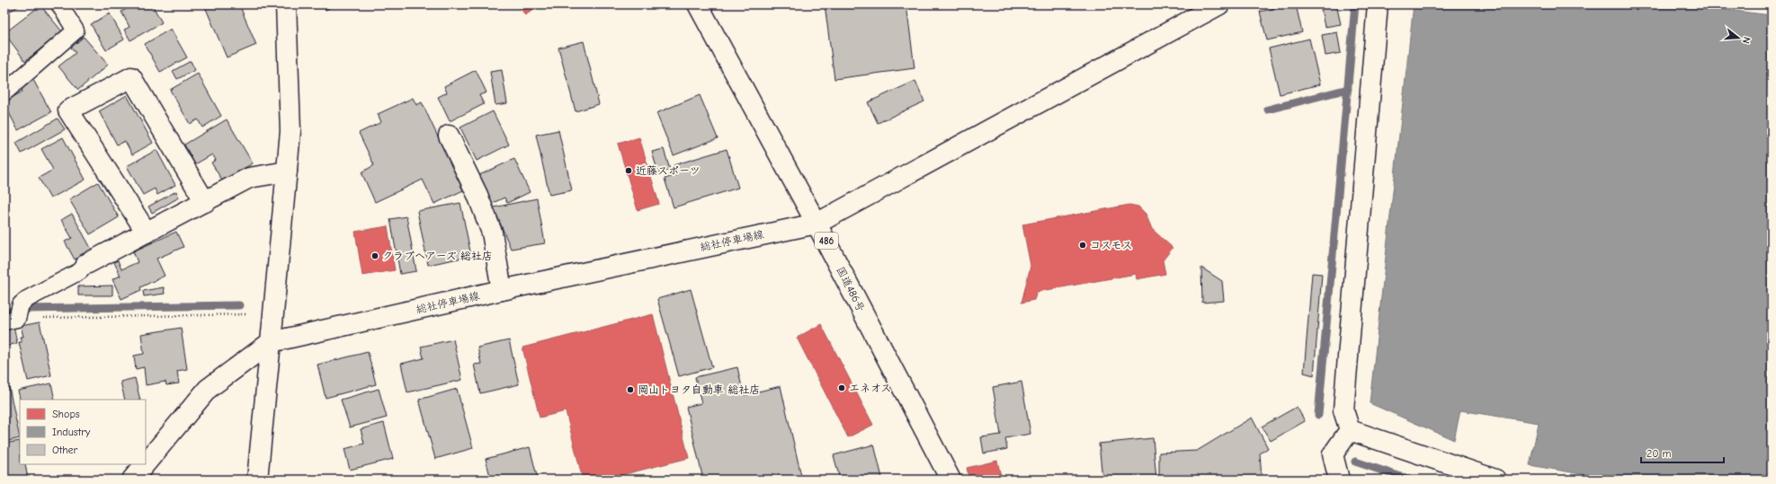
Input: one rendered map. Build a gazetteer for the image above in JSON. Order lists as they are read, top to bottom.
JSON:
{
  "streets": {
    "main road": ["総社停車場線", "486", "国道486号"]
  },
  "crossings": [
    ["総社停車場線", "国道486号"]
  ],
  "places": [
    "近藤スポーツ",
    "コスモス",
    "クラブヘアーズ 総社店",
    "エネオス",
    "岡山トヨタ自動車 総社店"
  ],
  "legend": ["Shops", "Industry", "Other"],
  "scale_bar": "20 m",
  "north": "right"
}
